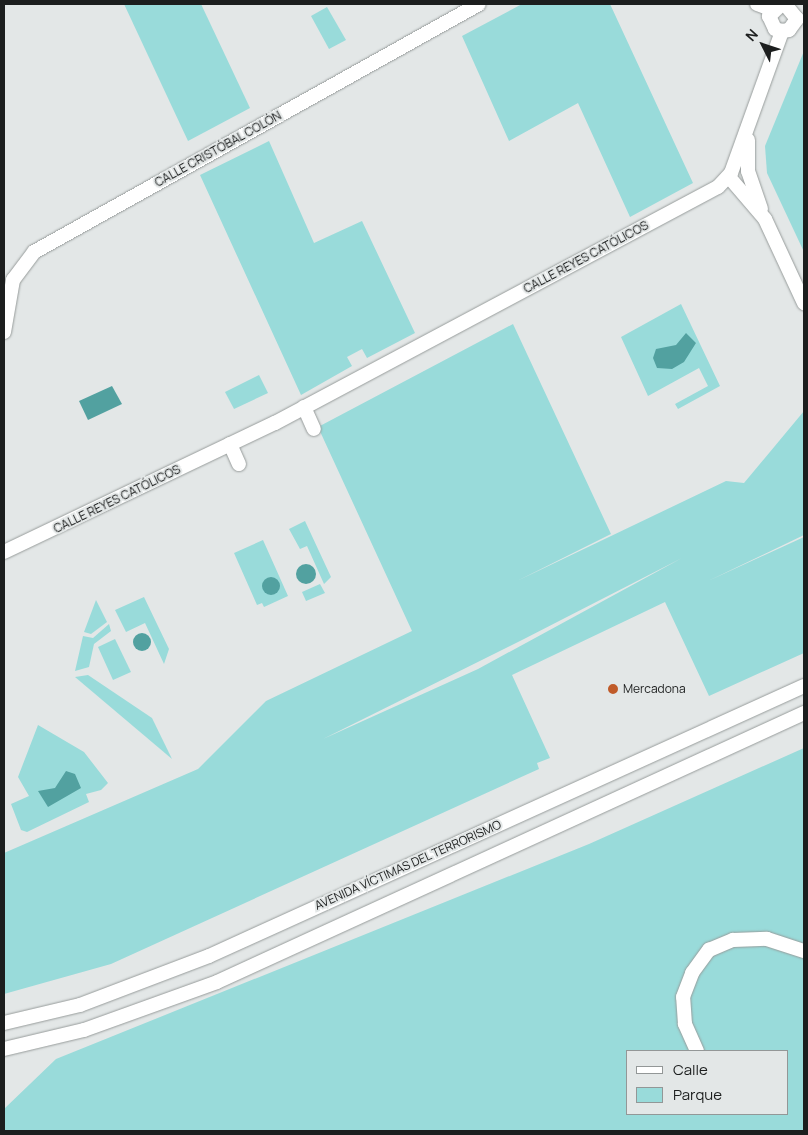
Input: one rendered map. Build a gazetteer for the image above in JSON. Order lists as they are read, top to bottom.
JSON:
{
  "streets": {
    "street": ["CALLE CRISTÓBAL COLÓN", "CALLE REYES CATÓLICOS", "AVENIDA VÍCTIMAS DEL TERRORISMO"]
  },
  "places": ["Mercadona"],
  "legend": ["Calle", "Parque"],
  "north": "top left"
}
